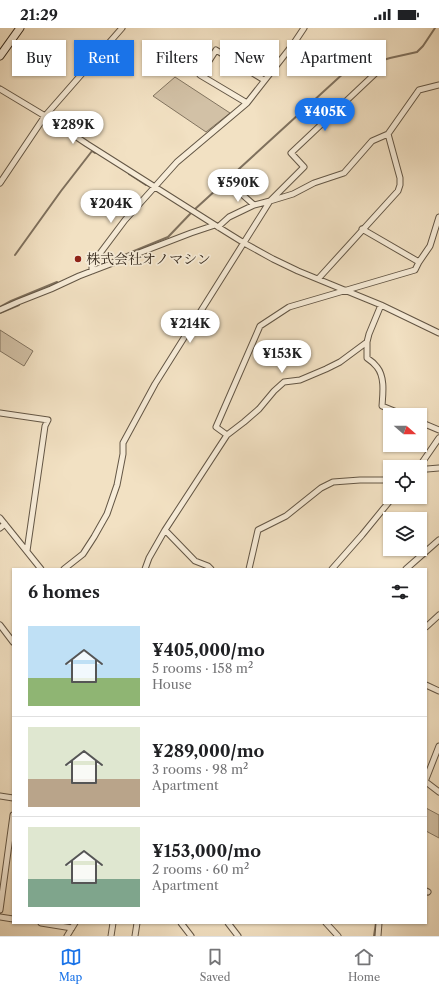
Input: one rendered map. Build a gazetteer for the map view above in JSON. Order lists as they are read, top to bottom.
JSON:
{
  "places": ["株式会社オノマシン"],
  "north": "right",
  "page": {
    "status": "21:29",
    "chip": [
      "Buy",
      "Rent",
      "Filters",
      "New",
      "Apartment"
    ],
    "price": [
      "¥405K",
      "¥289K",
      "¥590K",
      "¥204K",
      "¥214K",
      "¥153K"
    ],
    "heading": "6 homes",
    "list": [
      {
        "name": "¥405,000/mo",
        "note": "5 rooms · 158 m² · House"
      },
      {
        "name": "¥289,000/mo",
        "note": "3 rooms · 98 m² · Apartment"
      },
      {
        "name": "¥153,000/mo",
        "note": "2 rooms · 60 m² · Apartment"
      }
    ],
    "tabs": ["Map", "Saved", "Home"]
  }
}
